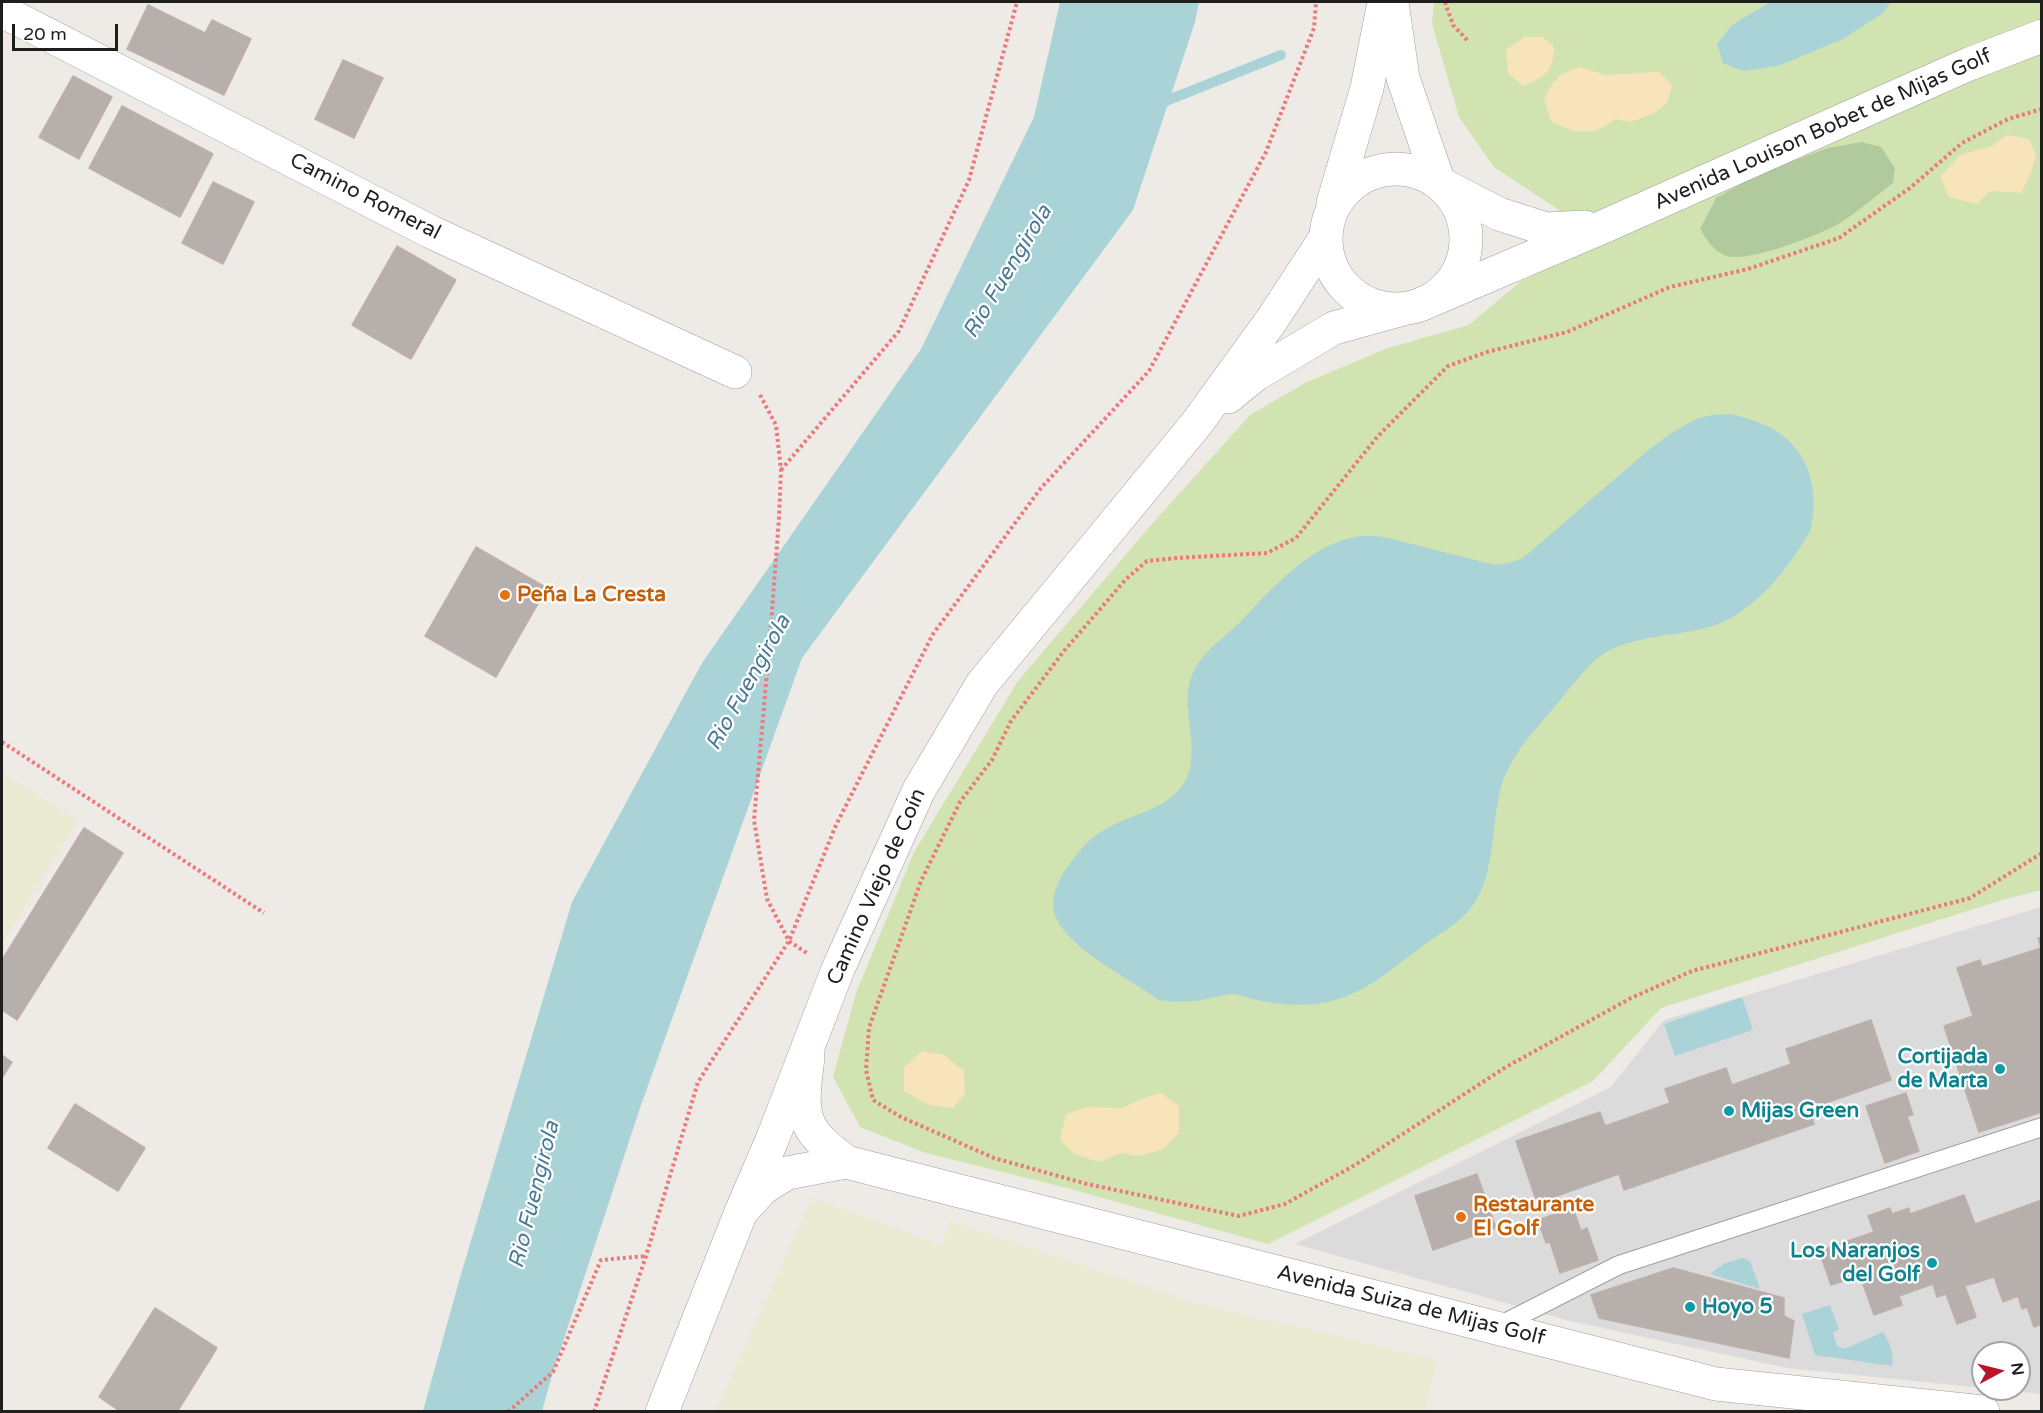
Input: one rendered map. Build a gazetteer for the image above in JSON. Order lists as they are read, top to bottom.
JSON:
{
  "streets": {
    "street": [
      "Avenida Louison Bobet de Mijas Golf",
      "Camino Romeral",
      "Camino Viejo de Coín",
      "Avenida Suiza de Mijas Golf"
    ]
  },
  "crossings": [
    ["Avenida Louison Bobet de Mijas Golf", "Camino Viejo de Coín"],
    ["Camino Viejo de Coín", "Avenida Suiza de Mijas Golf"]
  ],
  "water": ["Rio Fuengirola"],
  "places": [
    "Peña La Cresta",
    "Cortijada de Marta",
    "Mijas Green",
    "Restaurante El Golf",
    "Los Naranjos del Golf",
    "Hoyo 5"
  ],
  "scale_bar": "20 m",
  "north": "right"
}
